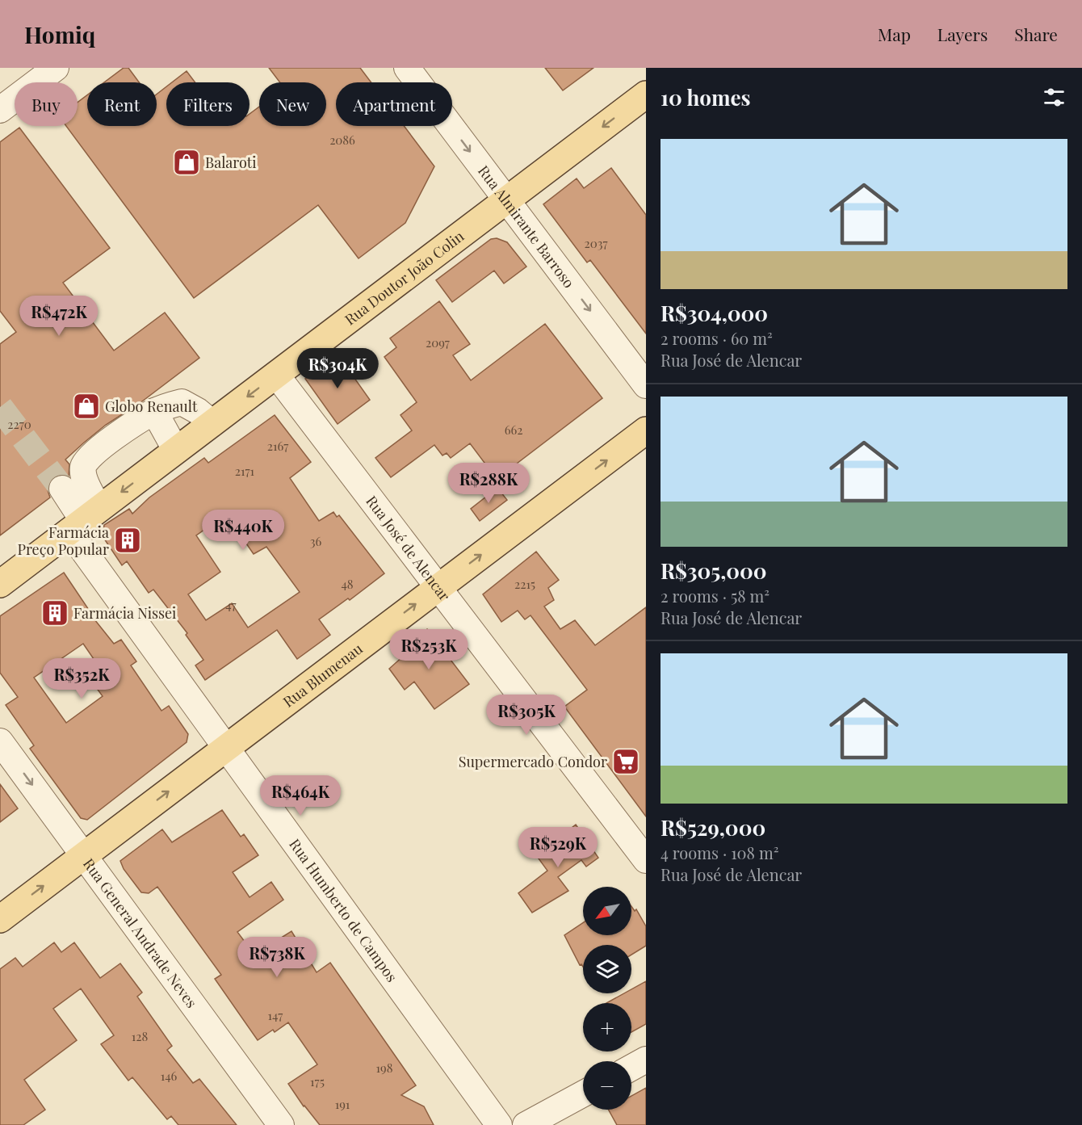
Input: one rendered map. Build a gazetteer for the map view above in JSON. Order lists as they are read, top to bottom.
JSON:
{
  "streets": {
    "main road": ["Rua Doutor João Colin", "Rua Blumenau"],
    "street": [
      "Rua Almirante Barroso",
      "Rua José de Alencar",
      "Rua Humberto de Campos",
      "Rua General Andrade Neves"
    ]
  },
  "crossings": [
    ["Rua Almirante Barroso", "Rua Doutor João Colin"],
    ["Rua Doutor João Colin", "Rua José de Alencar"],
    ["Rua Doutor João Colin", "Rua Humberto de Campos"],
    ["Rua José de Alencar", "Rua Blumenau"],
    ["Rua Blumenau", "Rua Humberto de Campos"],
    ["Rua Blumenau", "Rua General Andrade Neves"]
  ],
  "one_way": ["Rua Almirante Barroso", "Rua Doutor João Colin", "Rua Blumenau"],
  "places": {
    "shop": ["Balaroti", "Globo Renault"],
    "building": ["Farmácia Preço Popular", "Farmácia Nissei"],
    "supermarket": ["Supermercado Condor"]
  },
  "house_numbers": [
    "2086",
    "2037",
    "2097",
    "2270",
    "662",
    "2167",
    "2171",
    "36",
    "48",
    "2215",
    "47",
    "147",
    "128",
    "198",
    "146",
    "175",
    "191"
  ],
  "north": "bottom left",
  "page": {
    "header": "Homiq",
    "nav": ["Map", "Layers", "Share"],
    "heading": "10 homes",
    "chip": [
      "Buy",
      "Rent",
      "Filters",
      "New",
      "Apartment"
    ],
    "list": [
      {
        "name": "R$304,000",
        "note": "2 rooms · 60 m² · Rua José de Alencar"
      },
      {
        "name": "R$305,000",
        "note": "2 rooms · 58 m² · Rua José de Alencar"
      },
      {
        "name": "R$529,000",
        "note": "4 rooms · 108 m² · Rua José de Alencar"
      }
    ],
    "price": [
      "R$472K",
      "R$304K",
      "R$288K",
      "R$440K",
      "R$253K",
      "R$352K",
      "R$305K",
      "R$464K",
      "R$529K",
      "R$738K"
    ],
    "map_buttons": ["+", "−"]
  }
}
